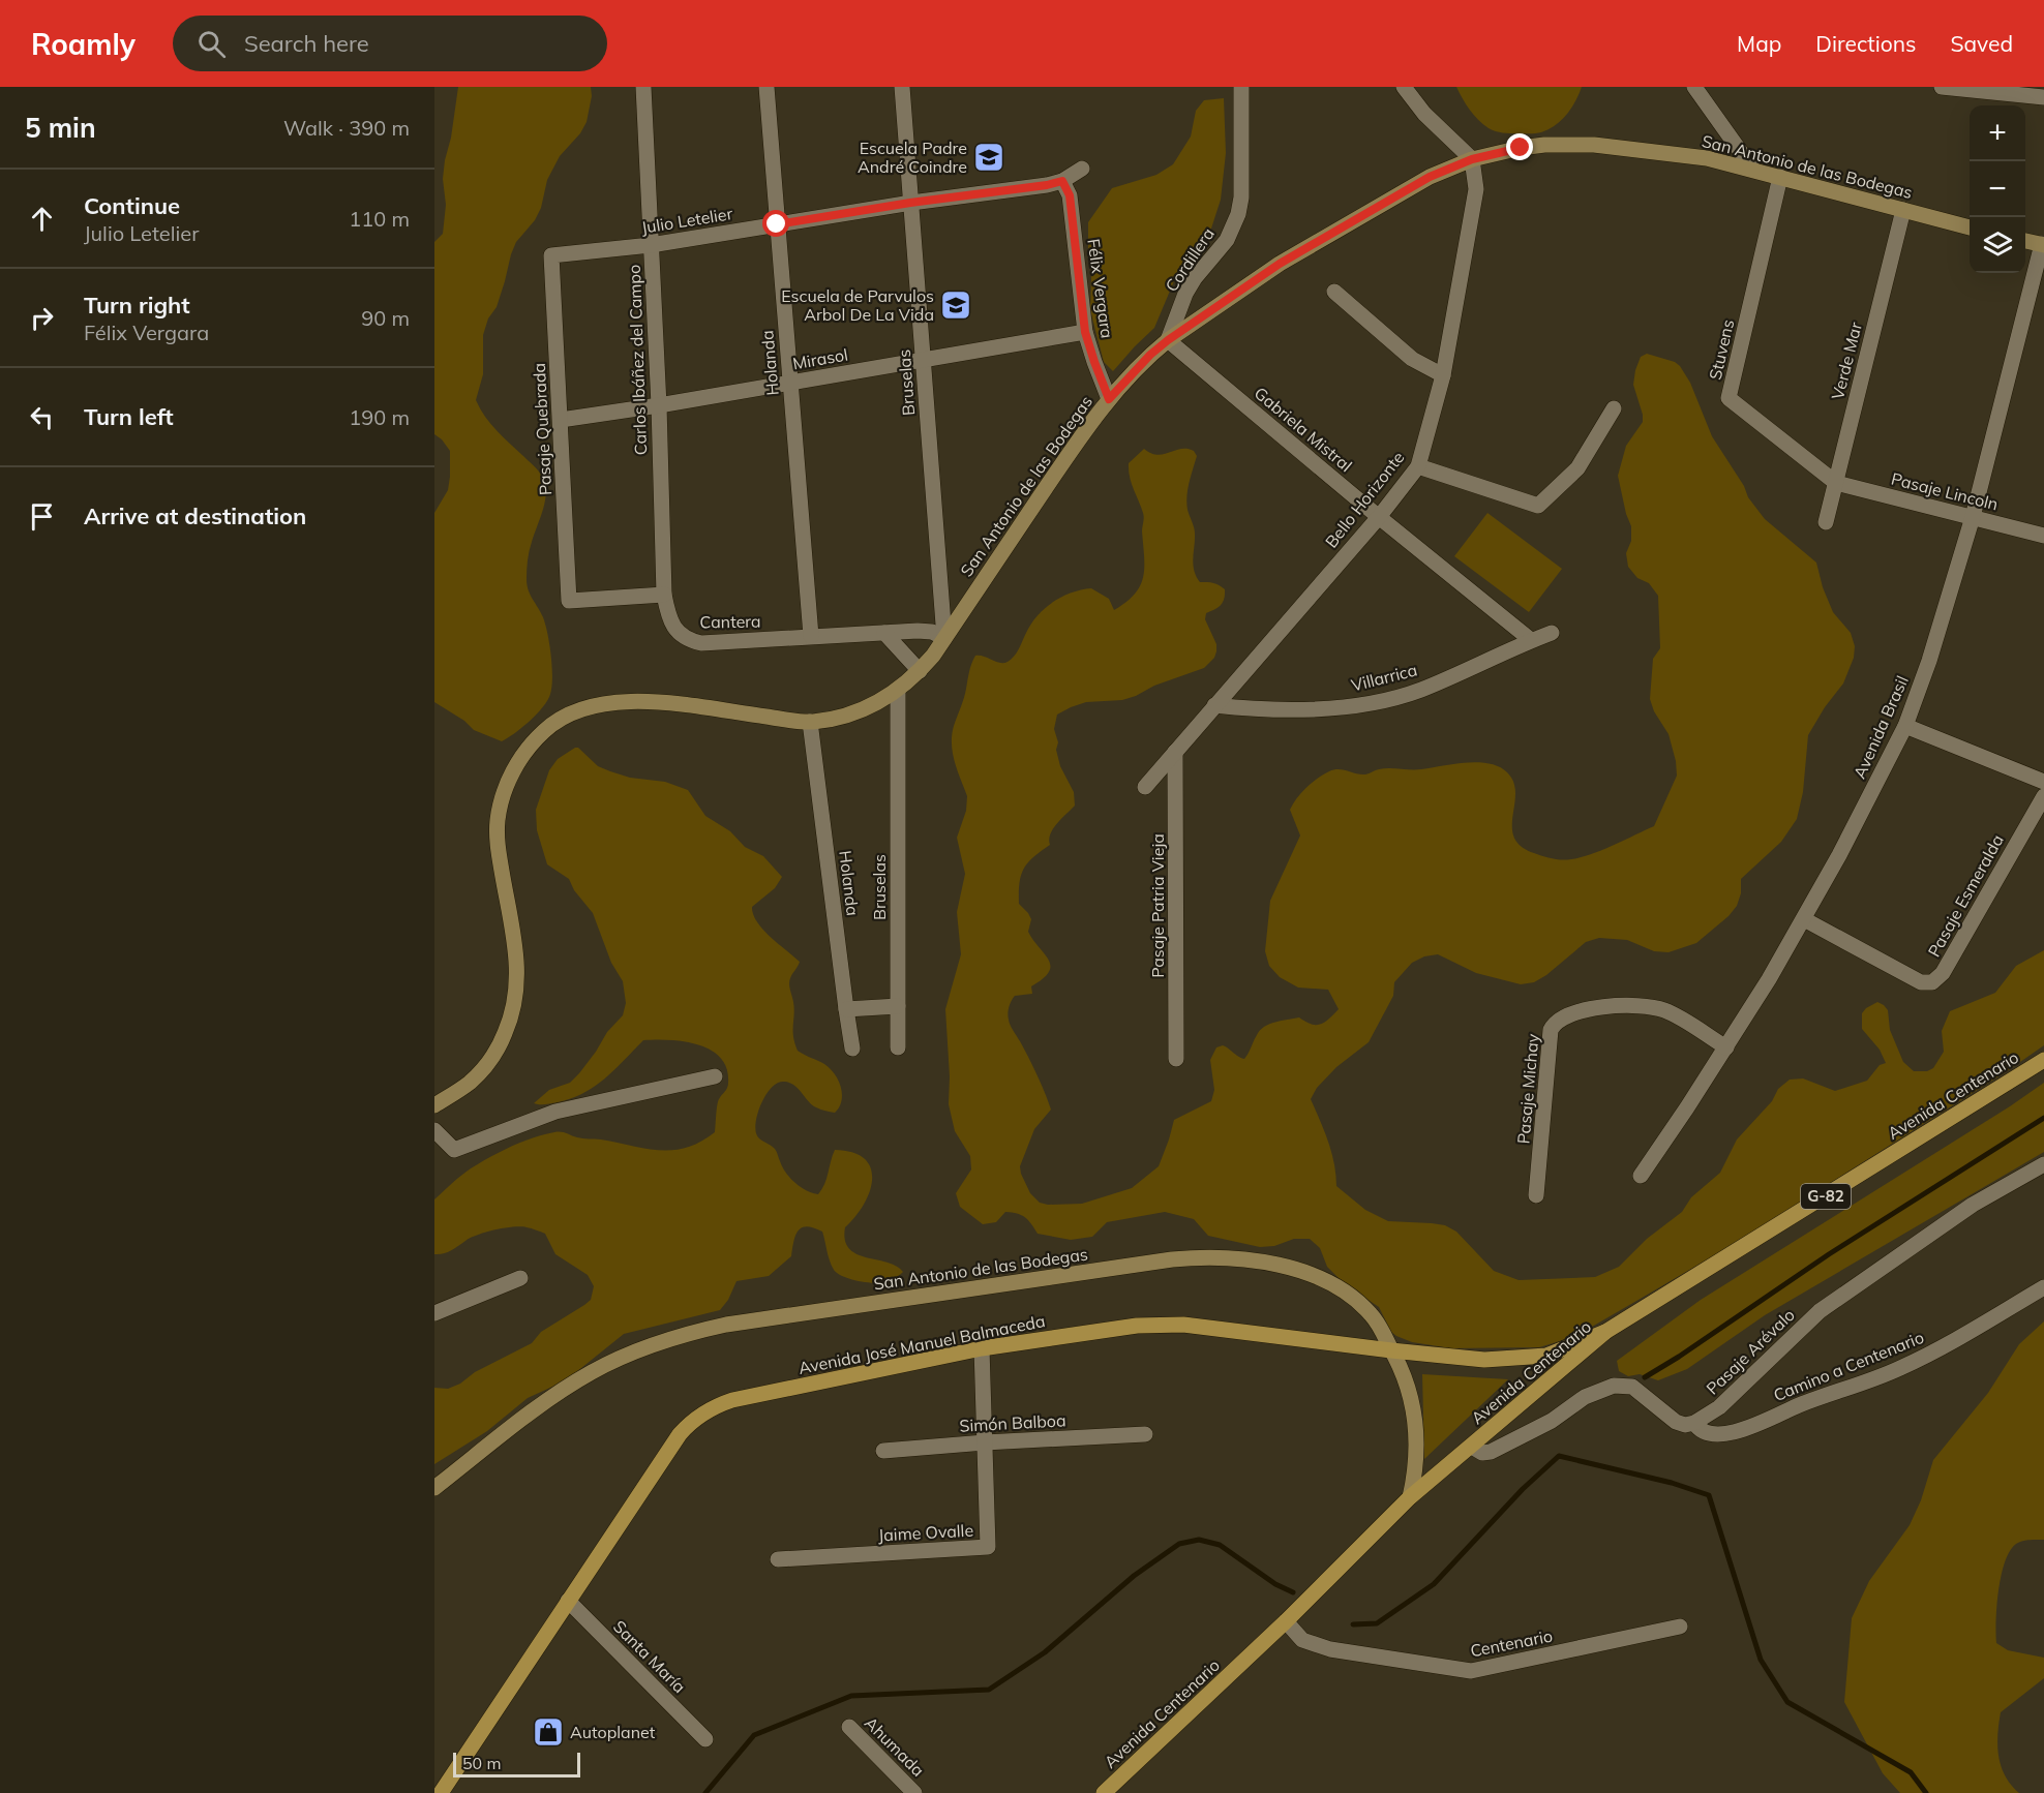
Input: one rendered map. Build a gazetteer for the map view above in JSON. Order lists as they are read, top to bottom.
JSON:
{
  "streets": {
    "main road": ["Avenida Centenario", "G-82", "Avenida José Manuel Balmaceda"],
    "street": [
      "San Antonio de las Bodegas",
      "Julio Letelier",
      "Cordillera",
      "Félix Vergara",
      "Stuvens",
      "Mirasol",
      "Carlos Ibáñez del Campo",
      "Verde Mar",
      "Holanda",
      "Bruselas",
      "Pasaje Quebrada",
      "Gabriela Mistral",
      "Pasaje Lincoln",
      "Bello Horizonte",
      "Cantera",
      "Villarrica",
      "Avenida Brasil",
      "Pasaje Esmeralda",
      "Pasaje Patria Vieja",
      "Pasaje Michay",
      "Pasaje Arévalo",
      "Camino a Centenario",
      "Simón Balboa",
      "Jaime Ovalle",
      "Centenario",
      "Santa María",
      "Ahumada"
    ]
  },
  "crossings": [
    ["San Antonio de las Bodegas", "Cordillera"],
    ["San Antonio de las Bodegas", "Félix Vergara"],
    ["San Antonio de las Bodegas", "Stuvens"],
    ["San Antonio de las Bodegas", "Verde Mar"],
    ["San Antonio de las Bodegas", "Holanda"],
    ["San Antonio de las Bodegas", "Bruselas"],
    ["San Antonio de las Bodegas", "Gabriela Mistral"],
    ["San Antonio de las Bodegas", "Bello Horizonte"],
    ["San Antonio de las Bodegas", "Cantera"],
    ["San Antonio de las Bodegas", "Avenida Centenario"],
    ["San Antonio de las Bodegas", "Avenida José Manuel Balmaceda"],
    ["Julio Letelier", "Félix Vergara"],
    ["Julio Letelier", "Carlos Ibáñez del Campo"],
    ["Julio Letelier", "Holanda"],
    ["Julio Letelier", "Bruselas"],
    ["Julio Letelier", "Pasaje Quebrada"],
    ["Cordillera", "Gabriela Mistral"],
    ["Félix Vergara", "Mirasol"],
    ["Stuvens", "Verde Mar"],
    ["Stuvens", "Pasaje Lincoln"],
    ["Mirasol", "Carlos Ibáñez del Campo"],
    ["Mirasol", "Holanda"],
    ["Mirasol", "Bruselas"],
    ["Mirasol", "Pasaje Quebrada"],
    ["Carlos Ibáñez del Campo", "Pasaje Quebrada"],
    ["Carlos Ibáñez del Campo", "Cantera"],
    ["Verde Mar", "Pasaje Lincoln"],
    ["Holanda", "Cantera"],
    ["Bruselas", "Cantera"],
    ["Pasaje Quebrada", "Cantera"],
    ["Gabriela Mistral", "Bello Horizonte"],
    ["Gabriela Mistral", "Villarrica"],
    ["Pasaje Lincoln", "Avenida Brasil"],
    ["Bello Horizonte", "Villarrica"],
    ["Bello Horizonte", "Pasaje Patria Vieja"],
    ["Avenida Brasil", "Pasaje Esmeralda"],
    ["Avenida Brasil", "Pasaje Michay"],
    ["Avenida Centenario", "Avenida José Manuel Balmaceda"],
    ["Avenida Centenario", "Centenario"],
    ["Avenida José Manuel Balmaceda", "Jaime Ovalle"],
    ["Avenida José Manuel Balmaceda", "Santa María"],
    ["Pasaje Arévalo", "Camino a Centenario"],
    ["Simón Balboa", "Jaime Ovalle"]
  ],
  "places": {
    "school or university": ["Escuela Padre André Coindre", "Escuela de Parvulos Arbol De La Vida"],
    "shop": ["Autoplanet"]
  },
  "scale_bar": "50 m",
  "page": {
    "header": "Roamly",
    "search": "Search here",
    "nav": ["Map", "Directions", "Saved"],
    "heading": ["5 min", "Walk · 390 m"],
    "map_buttons": ["+", "−"],
    "list": [
      ["Continue", "Julio Letelier", "110 m"],
      ["Turn right", "Félix Vergara", "90 m"],
      ["Turn left", "190 m"],
      "Arrive at destination"
    ],
    "scale": "50 m"
  }
}
